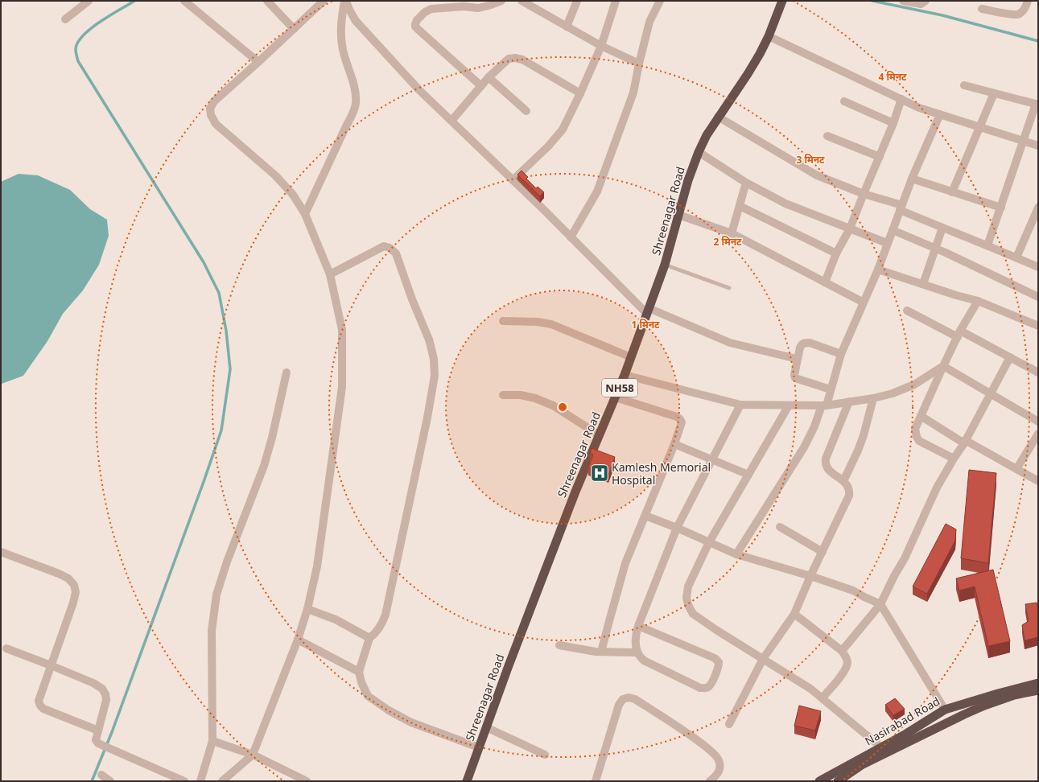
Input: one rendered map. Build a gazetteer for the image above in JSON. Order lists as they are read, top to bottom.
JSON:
{
  "streets": {
    "highway": ["Shreenagar Road", "NH58", "Nasirabad Road"]
  },
  "places": {
    "hospital": ["Kamlesh Memorial Hospital"]
  },
  "rings": [
    "4 मिनट",
    "3 मिनट",
    "2 मिनट",
    "1 मिनट"
  ]
}
